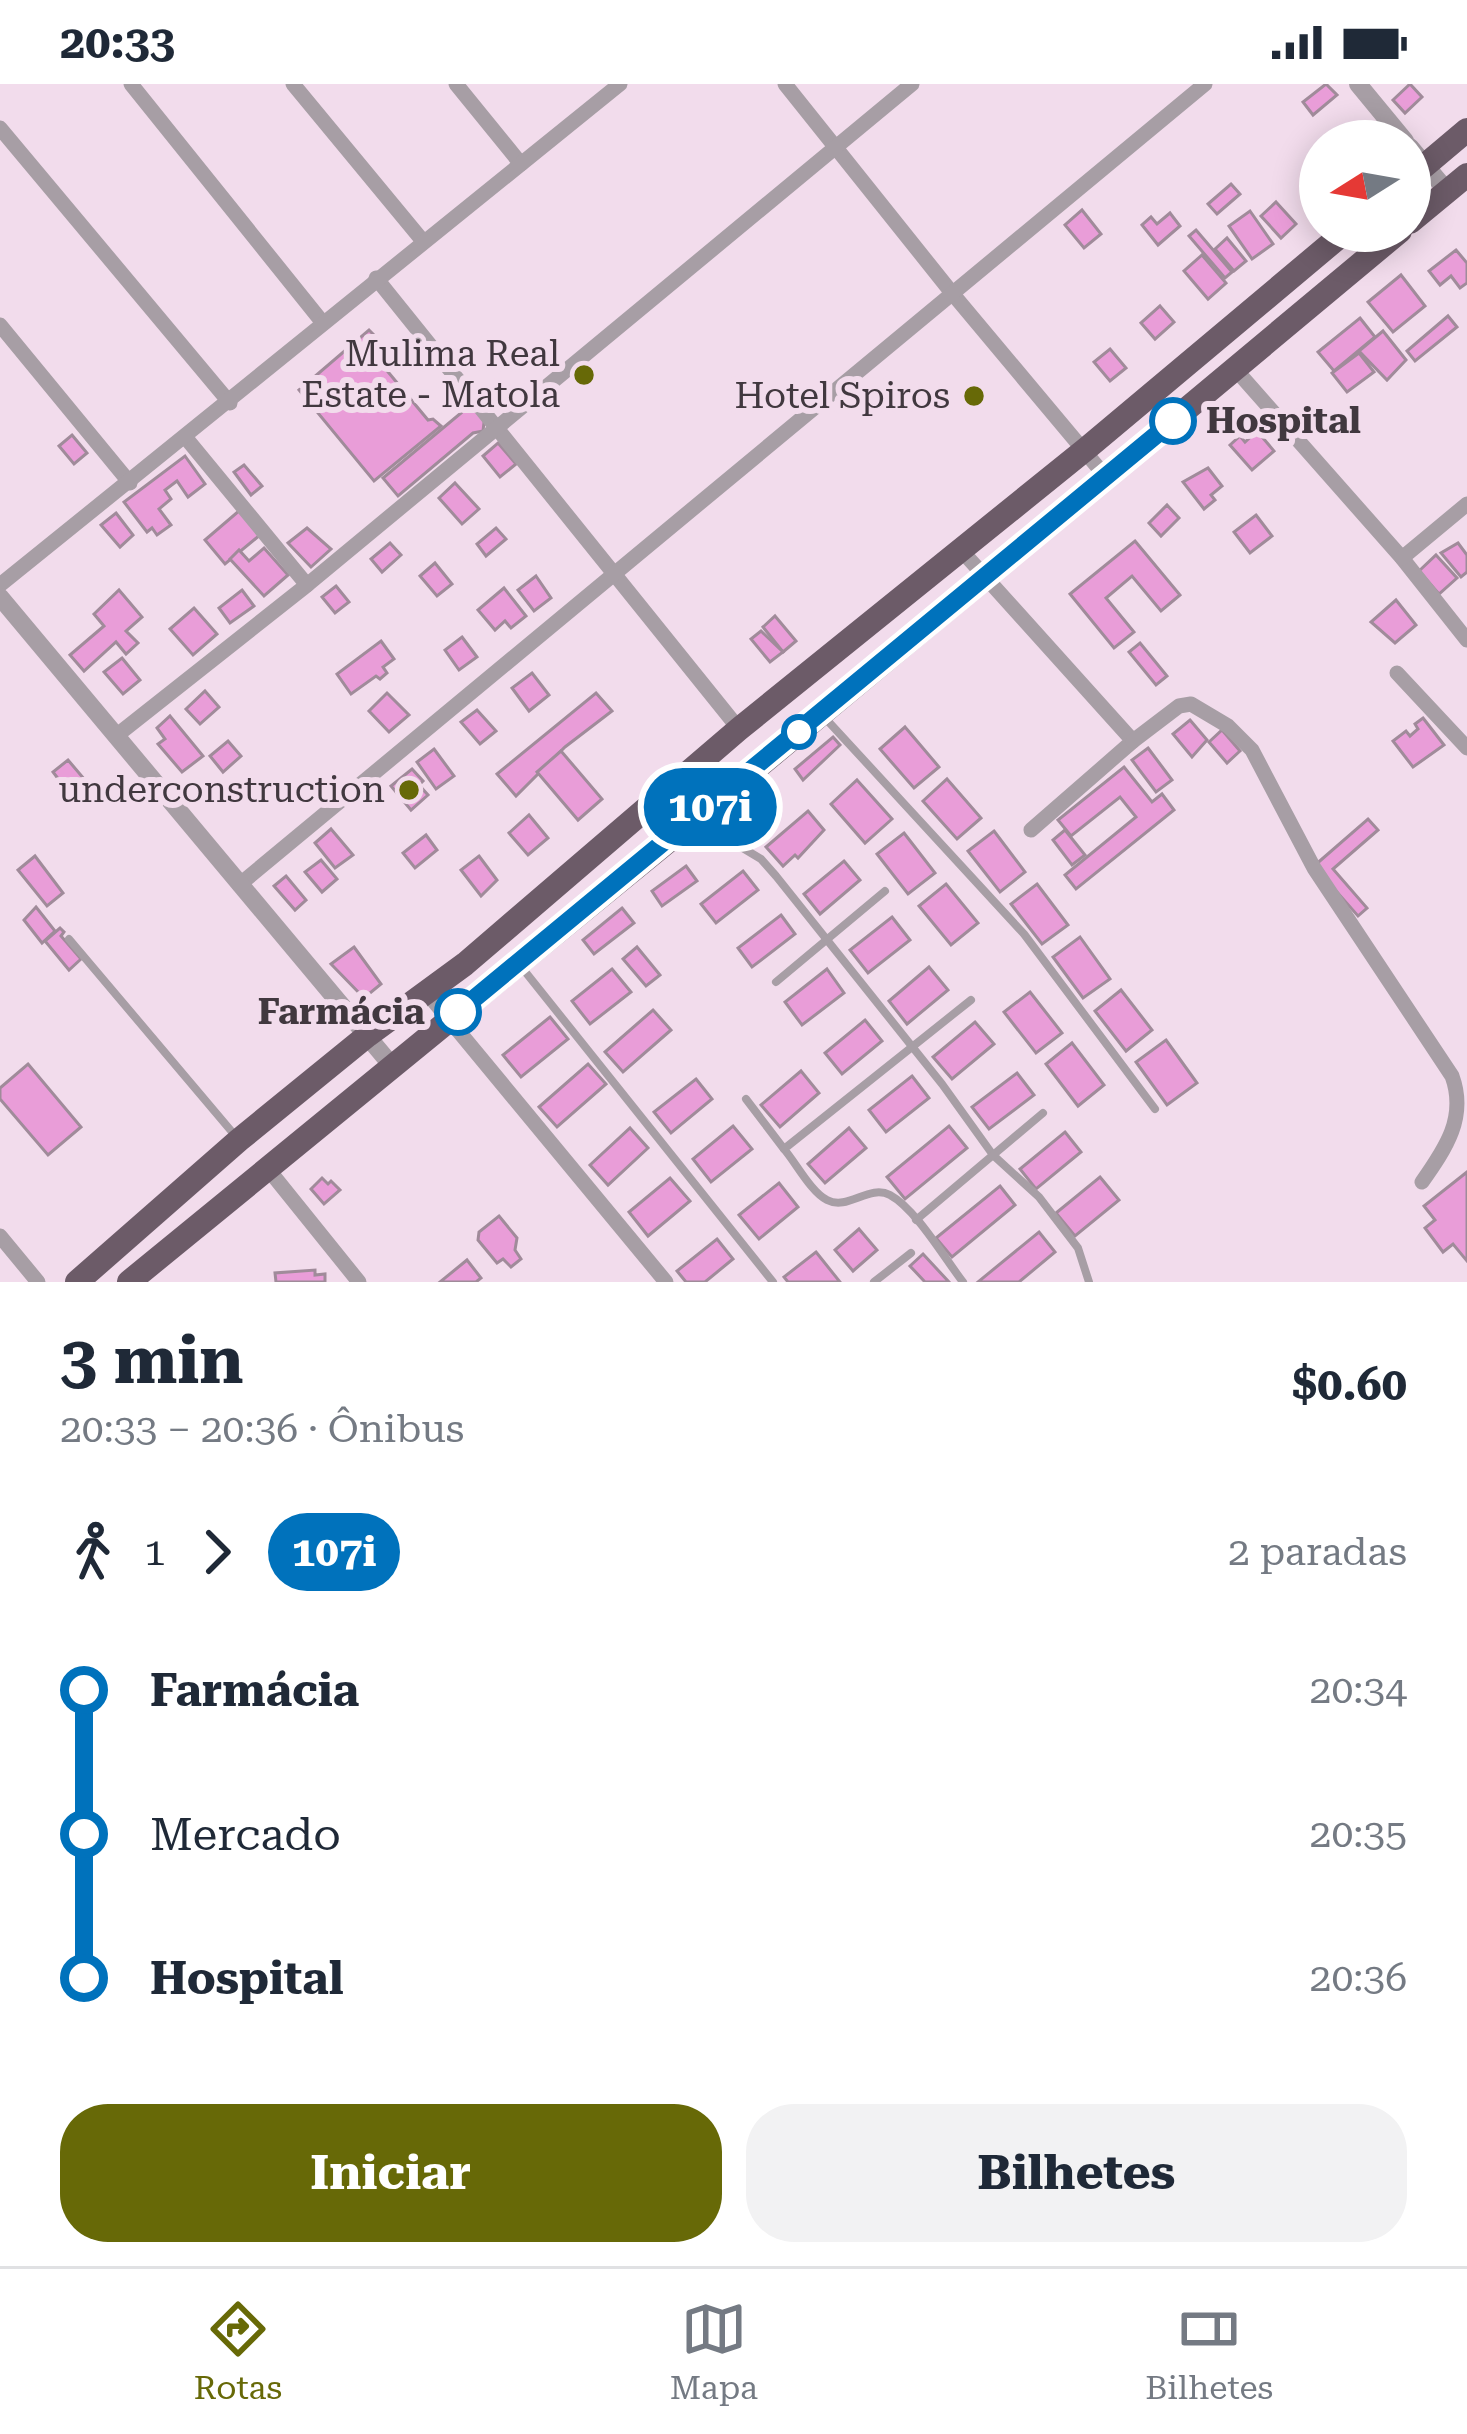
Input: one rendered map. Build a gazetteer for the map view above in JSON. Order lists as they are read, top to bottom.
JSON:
{
  "places": [
    "Mulima Real Estate - Matola",
    "Hotel Spiros",
    "Hospital",
    "underconstruction",
    "Farmácia"
  ],
  "lines": ["bus line 107i"],
  "north": "left",
  "page": {
    "status": "20:33",
    "on_map": "107i",
    "heading": ["3 min", "20:33 – 20:36 · Ônibus", "$0.60"],
    "legs": ["1", "107i", "2 paradas"],
    "list": [
      {
        "name": "Farmácia",
        "value": "20:34"
      },
      {
        "name": "Mercado",
        "value": "20:35"
      },
      {
        "name": "Hospital",
        "value": "20:36"
      }
    ],
    "buttons": ["Iniciar", "Bilhetes"],
    "tabs": ["Rotas", "Mapa", "Bilhetes"]
  }
}
